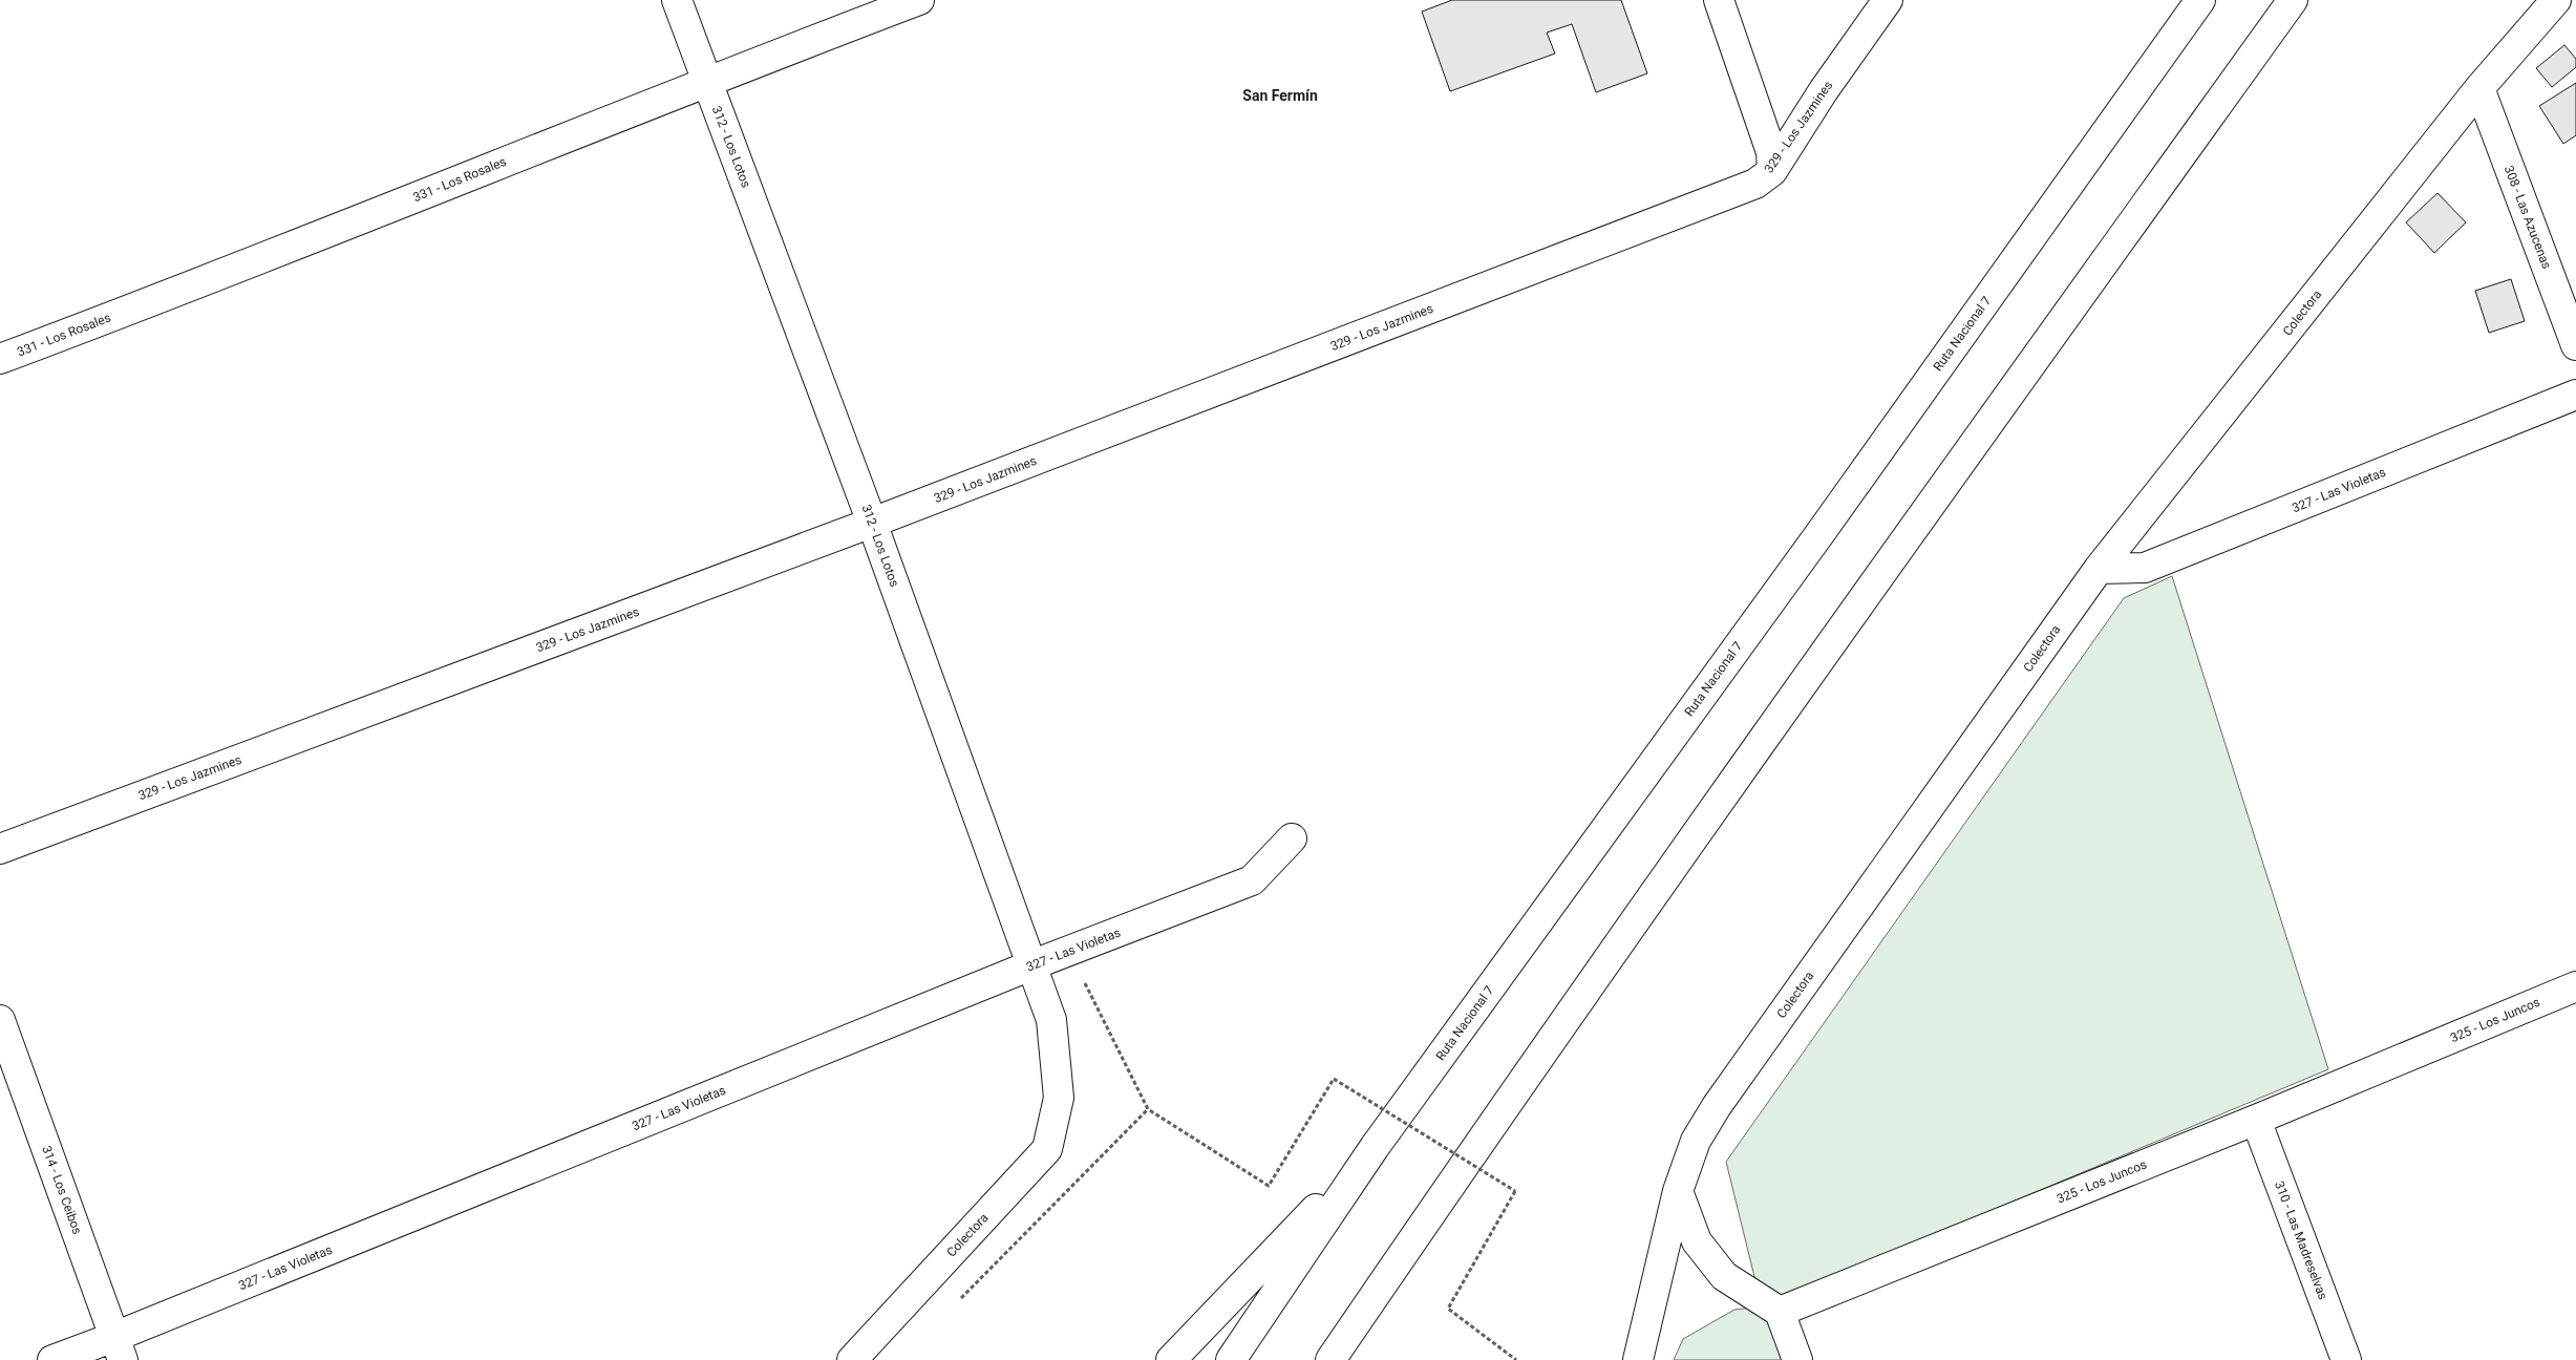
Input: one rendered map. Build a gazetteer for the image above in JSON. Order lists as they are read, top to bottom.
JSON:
{
  "streets": {
    "main road": [
      "329 - Los Jazmines",
      "312 - Los Lotos",
      "331 - Los Rosales",
      "308 - Las Azucenas",
      "Colectora",
      "Ruta Nacional 7",
      "327 - Las Violetas",
      "325 - Los Juncos",
      "314 - Los Ceibos",
      "310 - Las Madreselvas"
    ]
  },
  "crossings": [
    ["329 - Los Jazmines", "312 - Los Lotos"],
    ["312 - Los Lotos", "331 - Los Rosales"],
    ["312 - Los Lotos", "Colectora"],
    ["312 - Los Lotos", "327 - Las Violetas"],
    ["308 - Las Azucenas", "Colectora"],
    ["Colectora", "327 - Las Violetas"],
    ["327 - Las Violetas", "314 - Los Ceibos"],
    ["325 - Los Juncos", "310 - Las Madreselvas"]
  ],
  "districts": ["San Fermín"]
}
